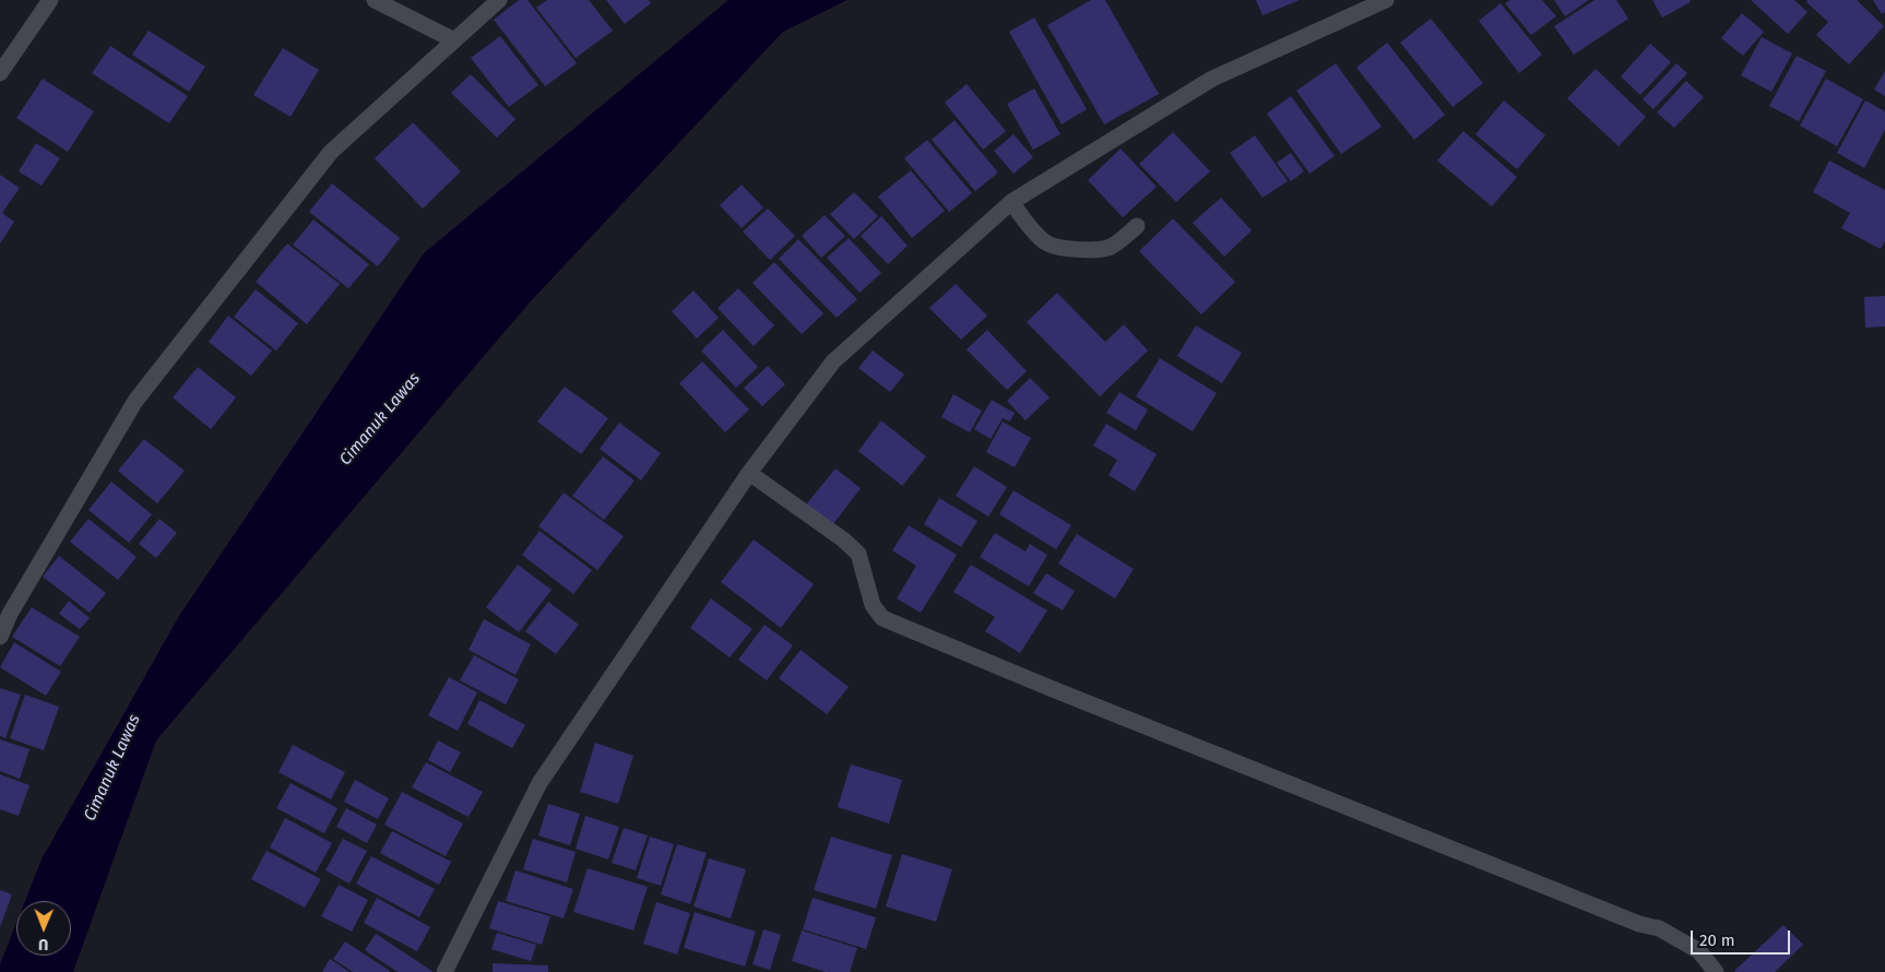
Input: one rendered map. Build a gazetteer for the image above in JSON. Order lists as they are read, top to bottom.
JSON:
{
  "water": ["Cimanuk Lawas"],
  "scale_bar": "20 m",
  "north": "bottom"
}
